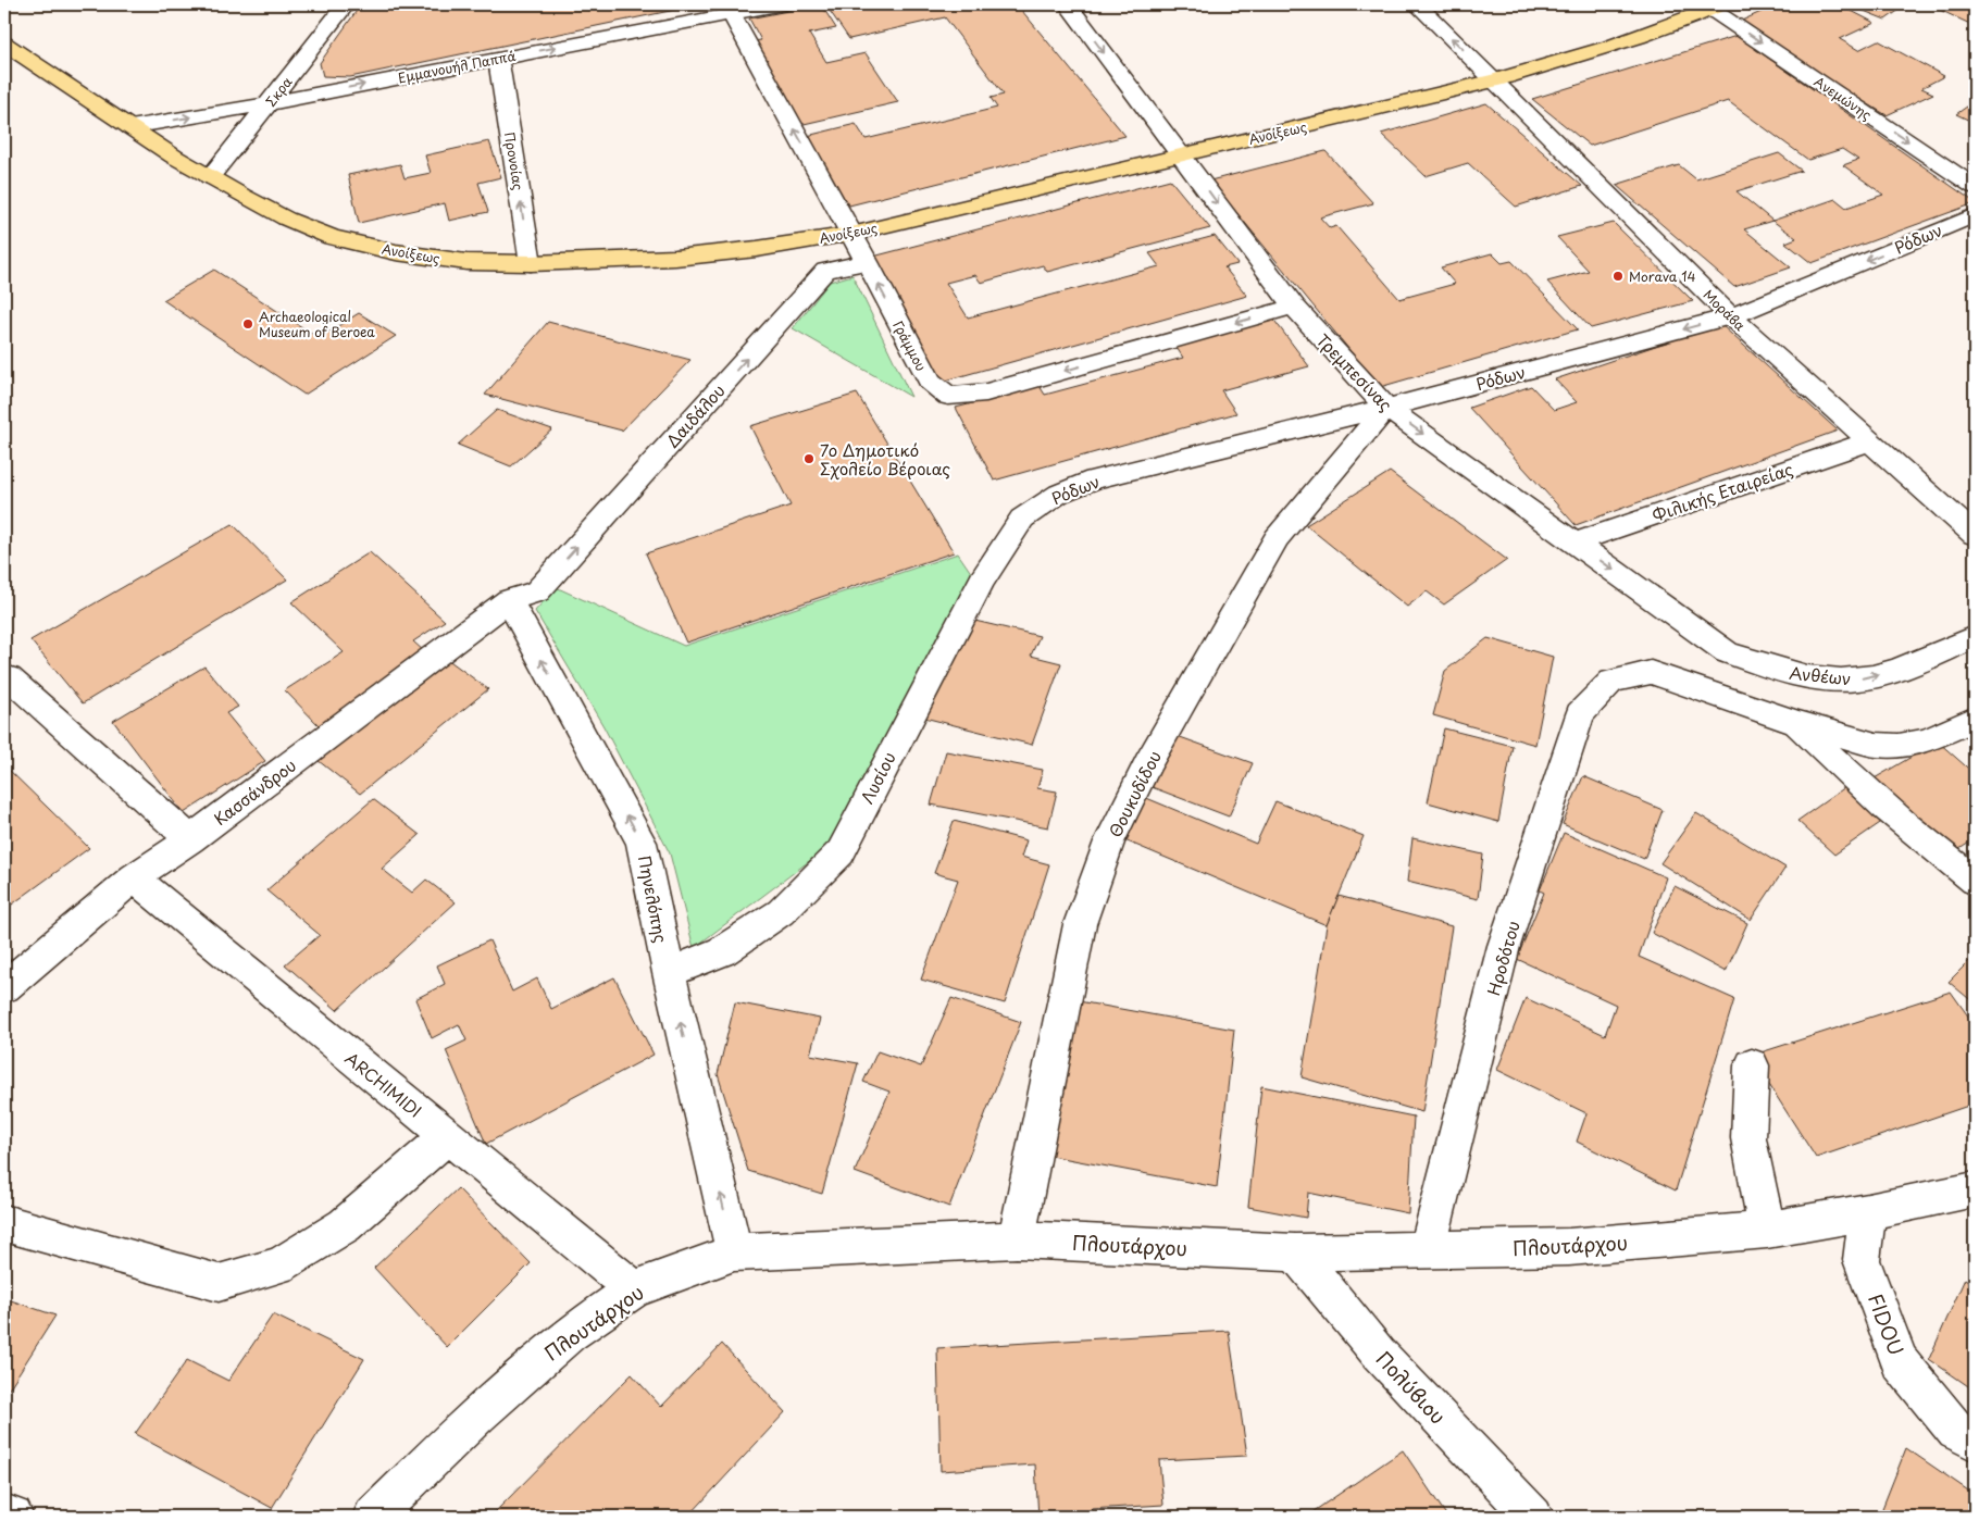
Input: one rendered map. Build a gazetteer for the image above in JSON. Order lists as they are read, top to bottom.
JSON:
{
  "streets": {
    "main road": ["Ανοίξεως"],
    "street": [
      "Εμμανουήλ Παππά",
      "Σκρα",
      "Ανεμώνης",
      "Προνοίας",
      "Ρόδων",
      "Μοράβα",
      "Γράμμου",
      "Τρεμπεσίνας",
      "Δαιδάλου",
      "Φιλικής Εταιρείας",
      "Ανθέων",
      "Λυσίου",
      "Κασσάνδρου",
      "Θουκυδίδου",
      "Πηνελόπης",
      "Ηροδότου",
      "ARCHIMIDI",
      "Πλουτάρχου",
      "FIDOU",
      "Πολύβιου"
    ]
  },
  "crossings": [
    ["Εμμανουήλ Παππά", "Σκρα"],
    ["Εμμανουήλ Παππά", "Ανοίξεως"],
    ["Εμμανουήλ Παππά", "Προνοίας"],
    ["Εμμανουήλ Παππά", "Γράμμου"],
    ["Σκρα", "Ανοίξεως"],
    ["Ανεμώνης", "Ανοίξεως"],
    ["Ανοίξεως", "Προνοίας"],
    ["Ανοίξεως", "Μοράβα"],
    ["Ανοίξεως", "Γράμμου"],
    ["Ανοίξεως", "Τρεμπεσίνας"],
    ["Ρόδων", "Μοράβα"],
    ["Ρόδων", "Τρεμπεσίνας"],
    ["Ρόδων", "Λυσίου"],
    ["Ρόδων", "Θουκυδίδου"],
    ["Μοράβα", "Φιλικής Εταιρείας"],
    ["Γράμμου", "Τρεμπεσίνας"],
    ["Γράμμου", "Δαιδάλου"],
    ["Τρεμπεσίνας", "Φιλικής Εταιρείας"],
    ["Τρεμπεσίνας", "Ανθέων"],
    ["Τρεμπεσίνας", "Θουκυδίδου"],
    ["Δαιδάλου", "Κασσάνδρου"],
    ["Δαιδάλου", "Πηνελόπης"],
    ["Λυσίου", "Πηνελόπης"],
    ["Κασσάνδρου", "Πηνελόπης"],
    ["Κασσάνδρου", "ARCHIMIDI"],
    ["Θουκυδίδου", "Πλουτάρχου"],
    ["Πηνελόπης", "Πλουτάρχου"],
    ["Ηροδότου", "Πλουτάρχου"],
    ["ARCHIMIDI", "Πλουτάρχου"],
    ["Πλουτάρχου", "FIDOU"],
    ["Πλουτάρχου", "Πολύβιου"]
  ],
  "one_way": [
    "Εμμανουήλ Παππά",
    "Ανεμώνης",
    "Προνοίας",
    "Ρόδων",
    "Τρεμπεσίνας",
    "Δαιδάλου",
    "Πηνελόπης"
  ],
  "places": ["Morava 14", "Archaeological Museum of Beroea", "7ο Δημοτικό Σχολείο Βέροιας"]
}
